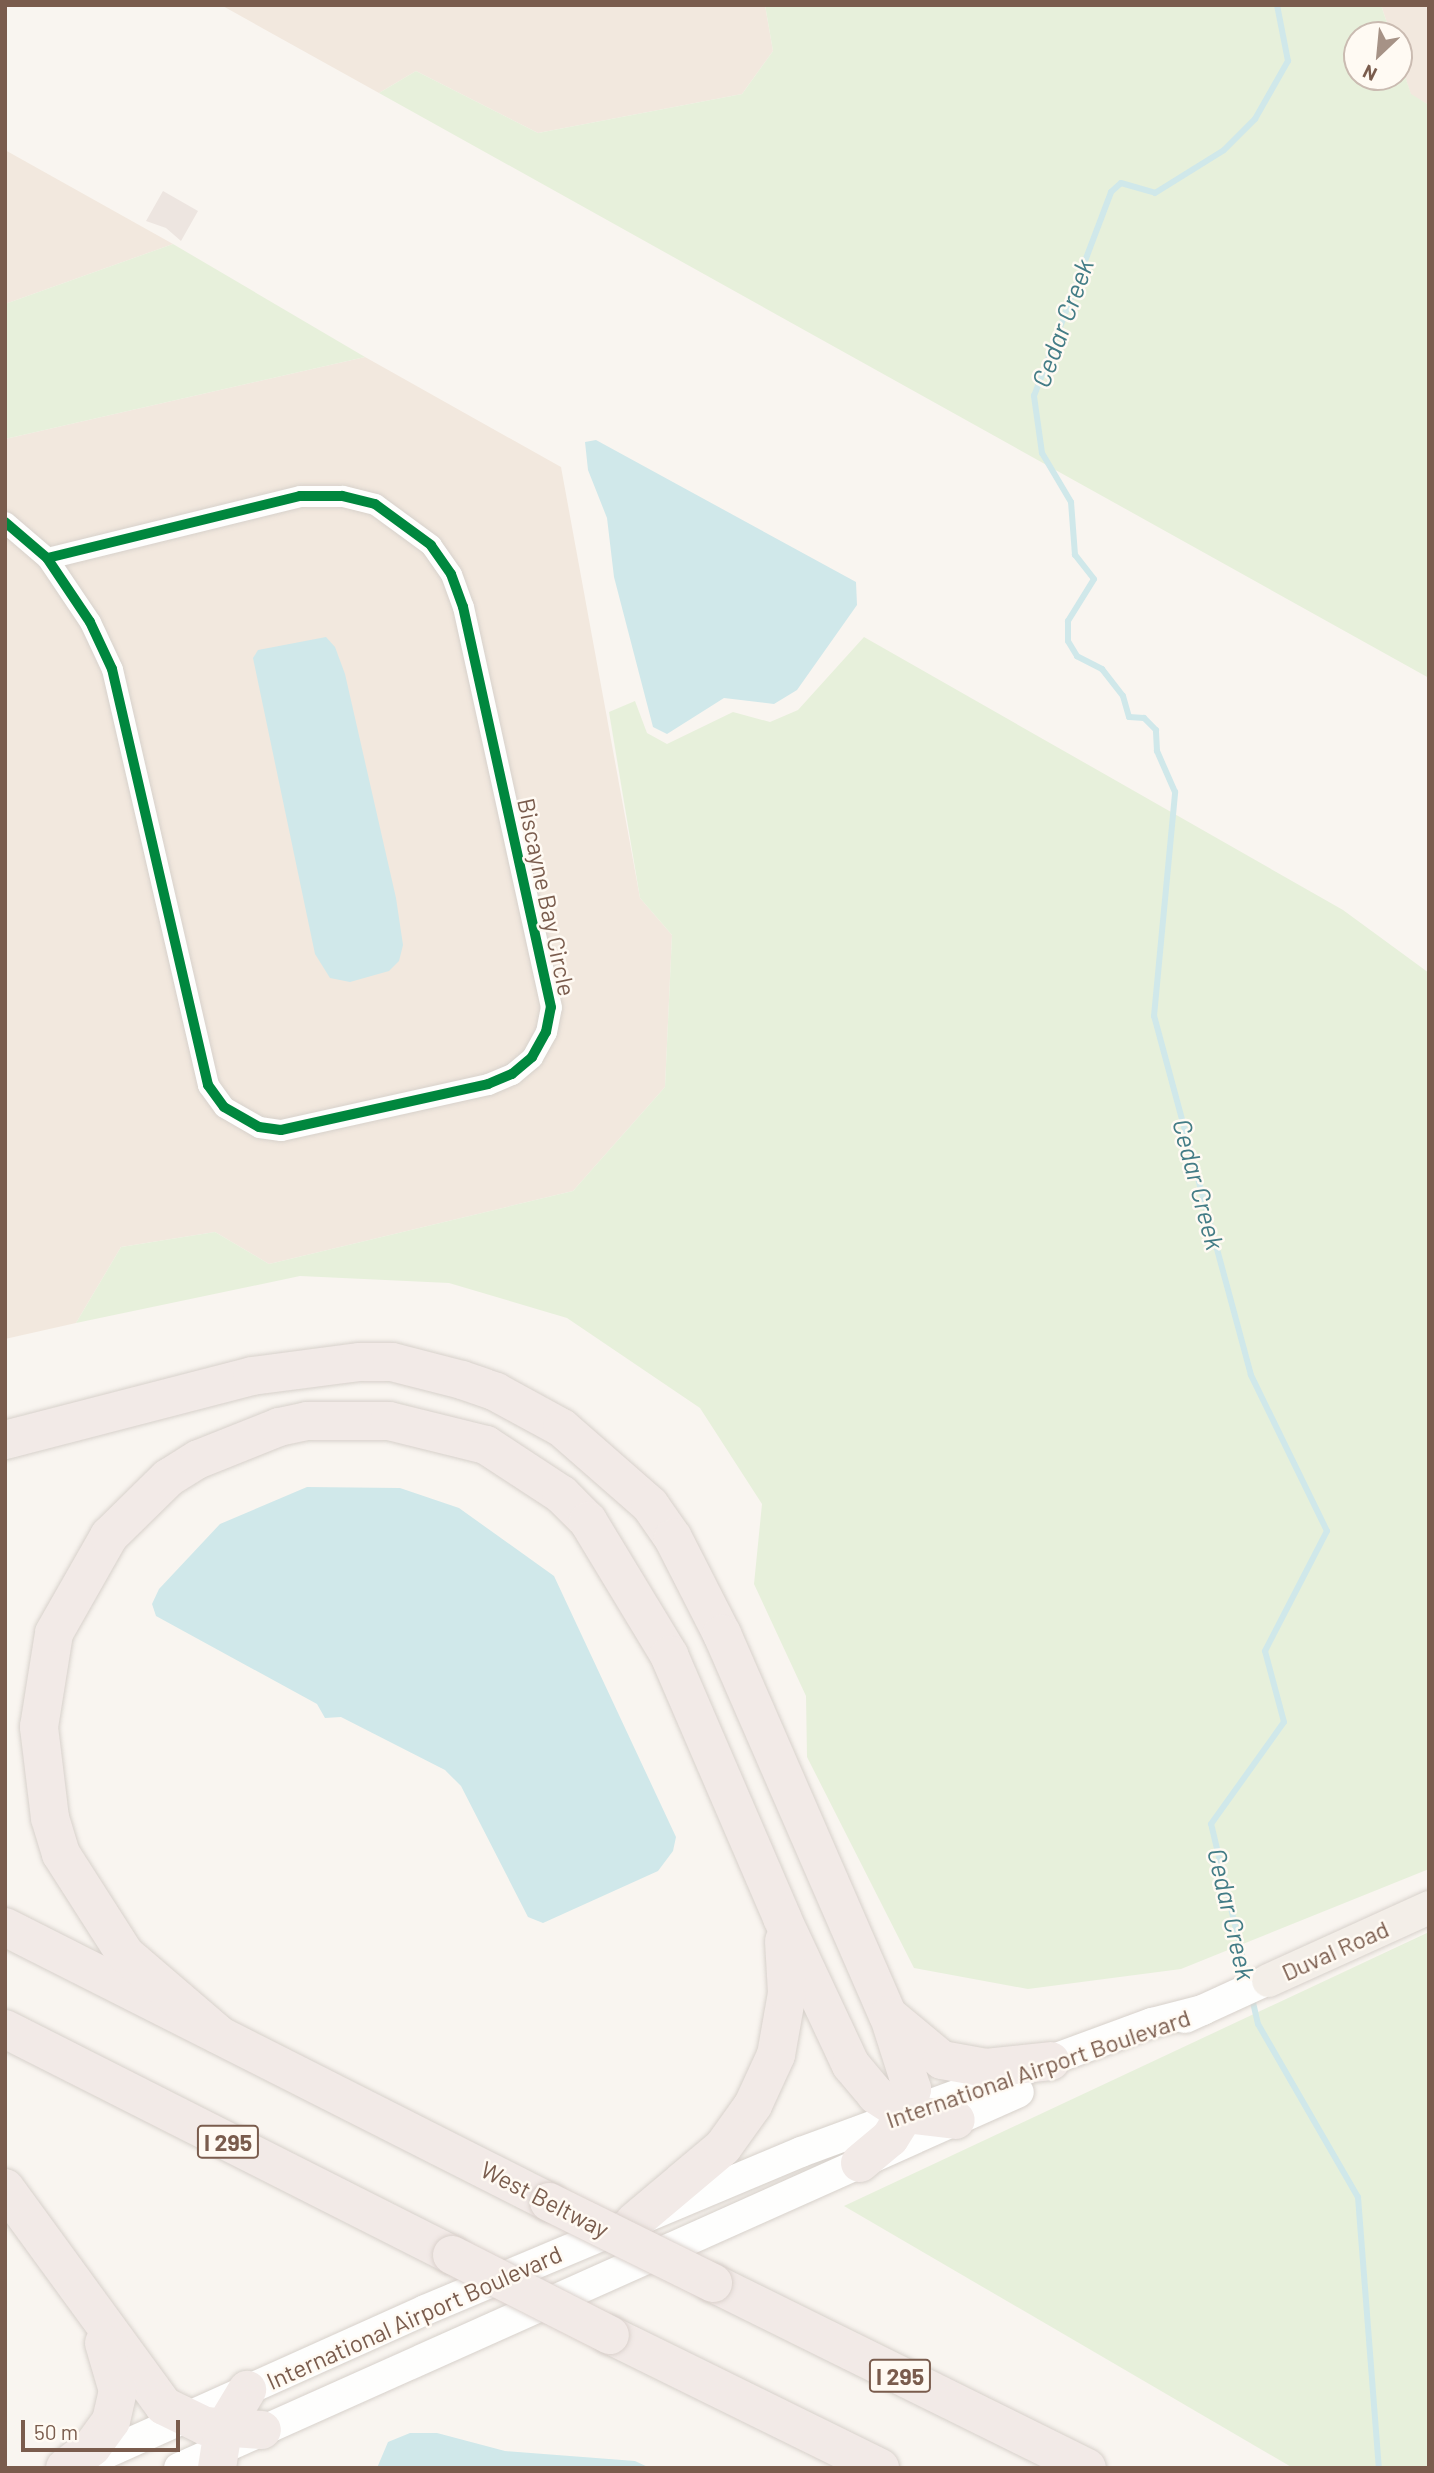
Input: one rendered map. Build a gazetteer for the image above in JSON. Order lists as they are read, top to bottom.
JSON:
{
  "streets": {
    "highway": ["I 295", "West Beltway"],
    "main road": ["Duval Road", "International Airport Boulevard"],
    "street": ["Biscayne Bay Circle"]
  },
  "crossings": [
    ["Duval Road", "International Airport Boulevard"]
  ],
  "water": ["Cedar Creek"],
  "scale_bar": "50 m",
  "north": "bottom left"
}
